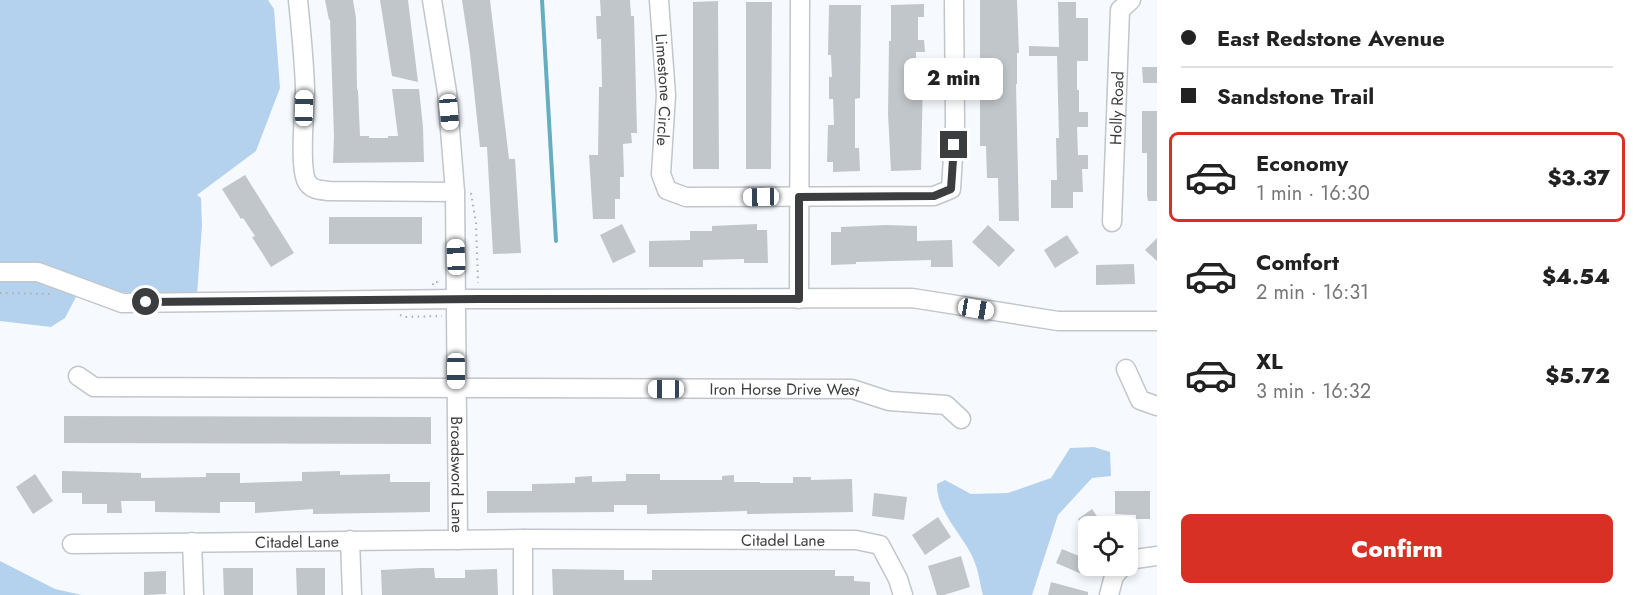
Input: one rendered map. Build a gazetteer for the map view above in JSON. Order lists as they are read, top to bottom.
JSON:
{
  "streets": {
    "street": [
      "Limestone Circle",
      "Holly Road",
      "Iron Horse Drive West",
      "Broadsword Lane",
      "Citadel Lane"
    ]
  },
  "crossings": [
    ["Iron Horse Drive West", "Broadsword Lane"],
    ["Broadsword Lane", "Citadel Lane"]
  ],
  "page": {
    "banner": ["East Redstone Avenue", "Sandstone Trail"],
    "bubble": "2 min",
    "list": [
      {
        "name": "Economy",
        "note": "1 min · 16:30",
        "value": "$3.37"
      },
      {
        "name": "Comfort",
        "note": "2 min · 16:31",
        "value": "$4.54"
      },
      {
        "name": "XL",
        "note": "3 min · 16:32",
        "value": "$5.72"
      }
    ],
    "buttons": "Confirm"
  }
}
